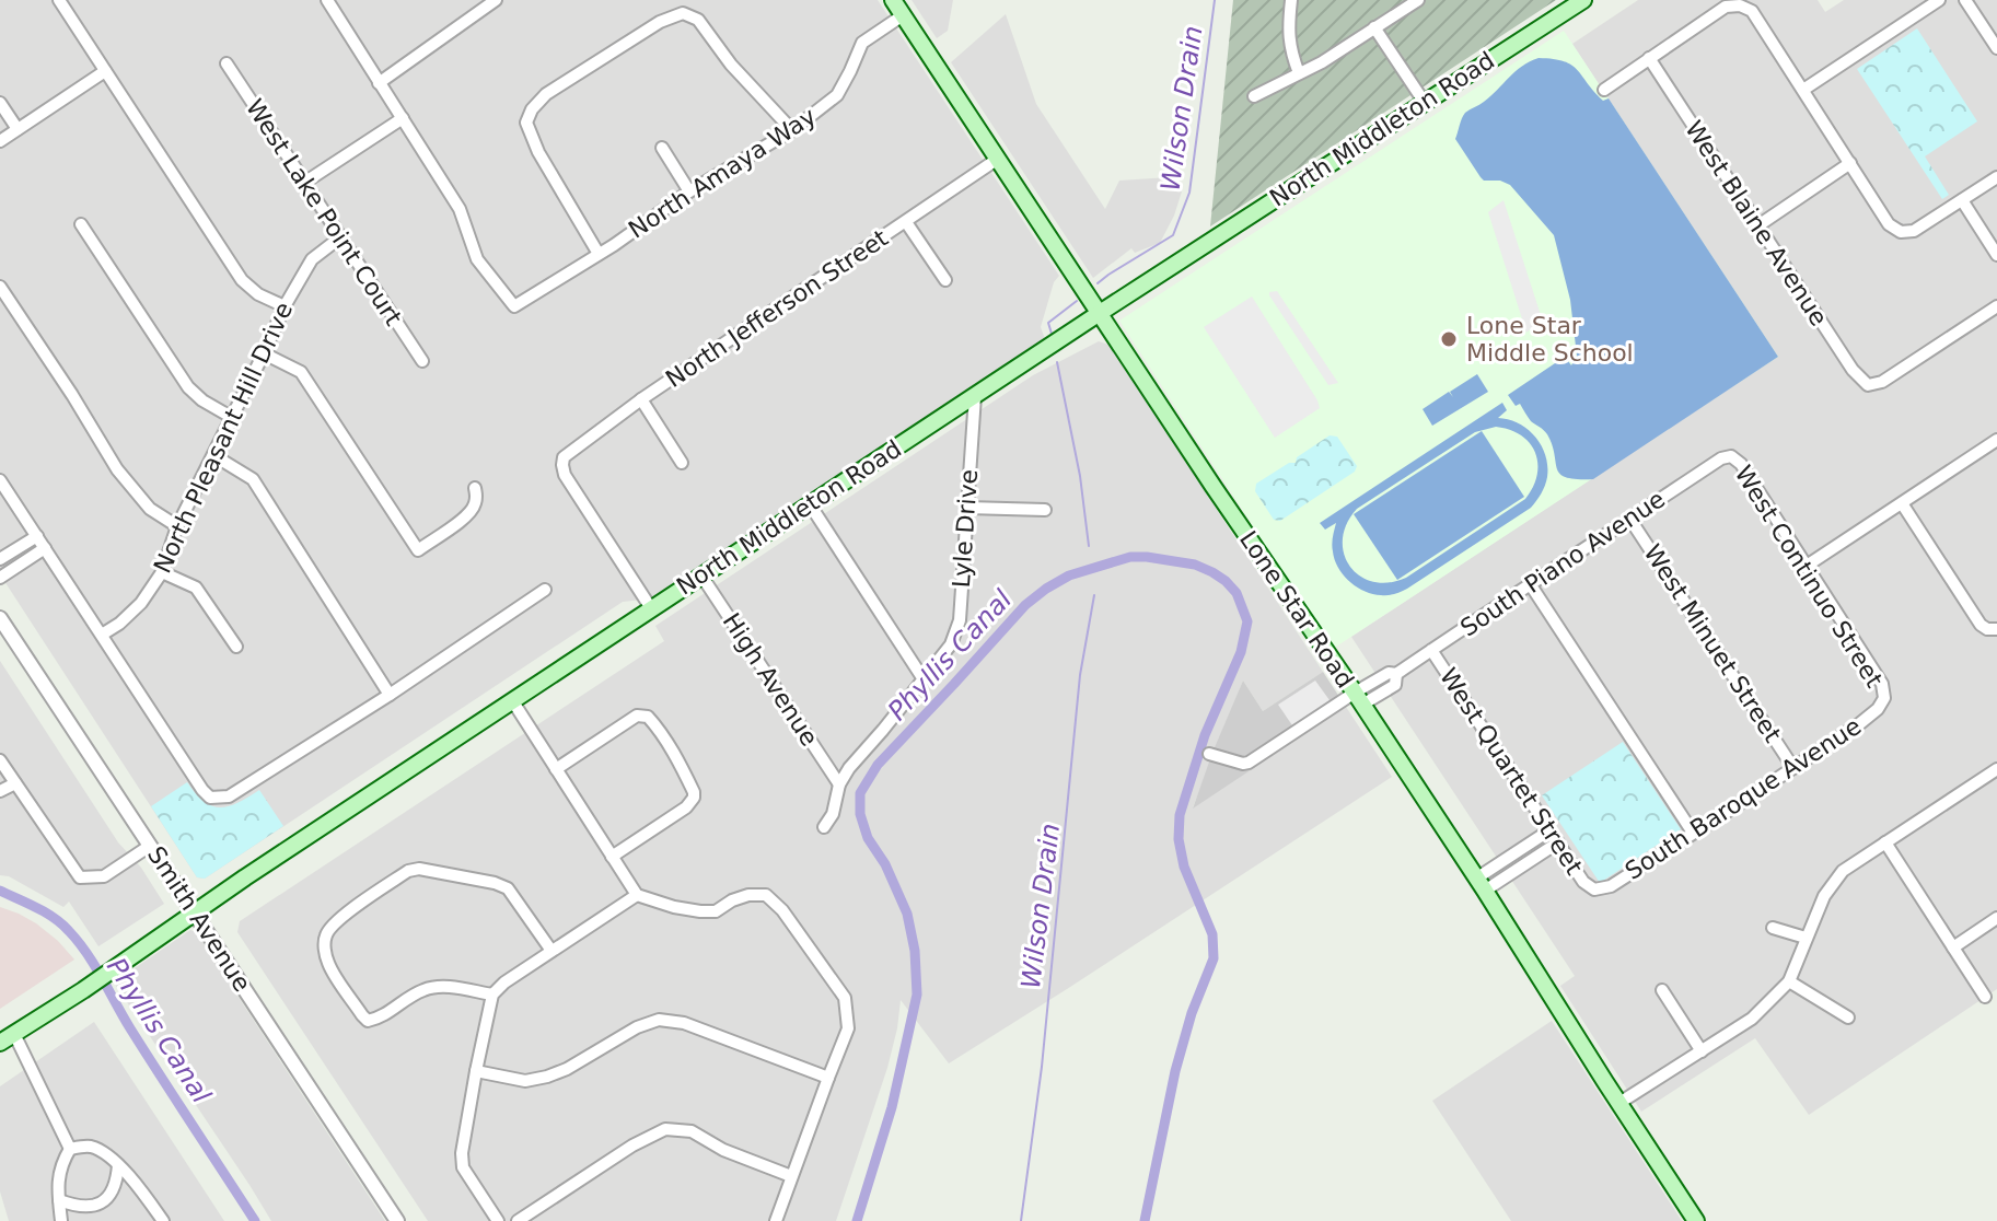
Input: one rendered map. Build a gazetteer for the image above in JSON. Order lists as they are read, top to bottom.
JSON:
{
  "streets": {
    "main road": ["North Middleton Road", "Lone Star Road"],
    "street": [
      "North Amaya Way",
      "West Lake Point Court",
      "West Blaine Avenue",
      "North Jefferson Street",
      "North Pleasant Hill Drive",
      "Lyle Drive",
      "South Piano Avenue",
      "West Continuo Street",
      "West Minuet Street",
      "High Avenue",
      "West Quartet Street",
      "South Baroque Avenue",
      "Smith Avenue"
    ]
  },
  "crossings": [
    ["North Middleton Road", "North Jefferson Street"],
    ["North Middleton Road", "Lyle Drive"],
    ["North Middleton Road", "Lone Star Road"],
    ["North Middleton Road", "High Avenue"],
    ["North Middleton Road", "Smith Avenue"],
    ["North Amaya Way", "Lone Star Road"],
    ["West Lake Point Court", "North Pleasant Hill Drive"],
    ["North Jefferson Street", "Lone Star Road"],
    ["Lyle Drive", "High Avenue"],
    ["South Piano Avenue", "West Continuo Street"],
    ["South Piano Avenue", "Lone Star Road"],
    ["South Piano Avenue", "West Minuet Street"],
    ["South Piano Avenue", "West Quartet Street"],
    ["West Continuo Street", "South Baroque Avenue"],
    ["West Minuet Street", "South Baroque Avenue"],
    ["West Quartet Street", "South Baroque Avenue"]
  ],
  "water": ["Wilson Drain", "Phyllis Canal"],
  "places": ["Lone Star Middle School"]
}
